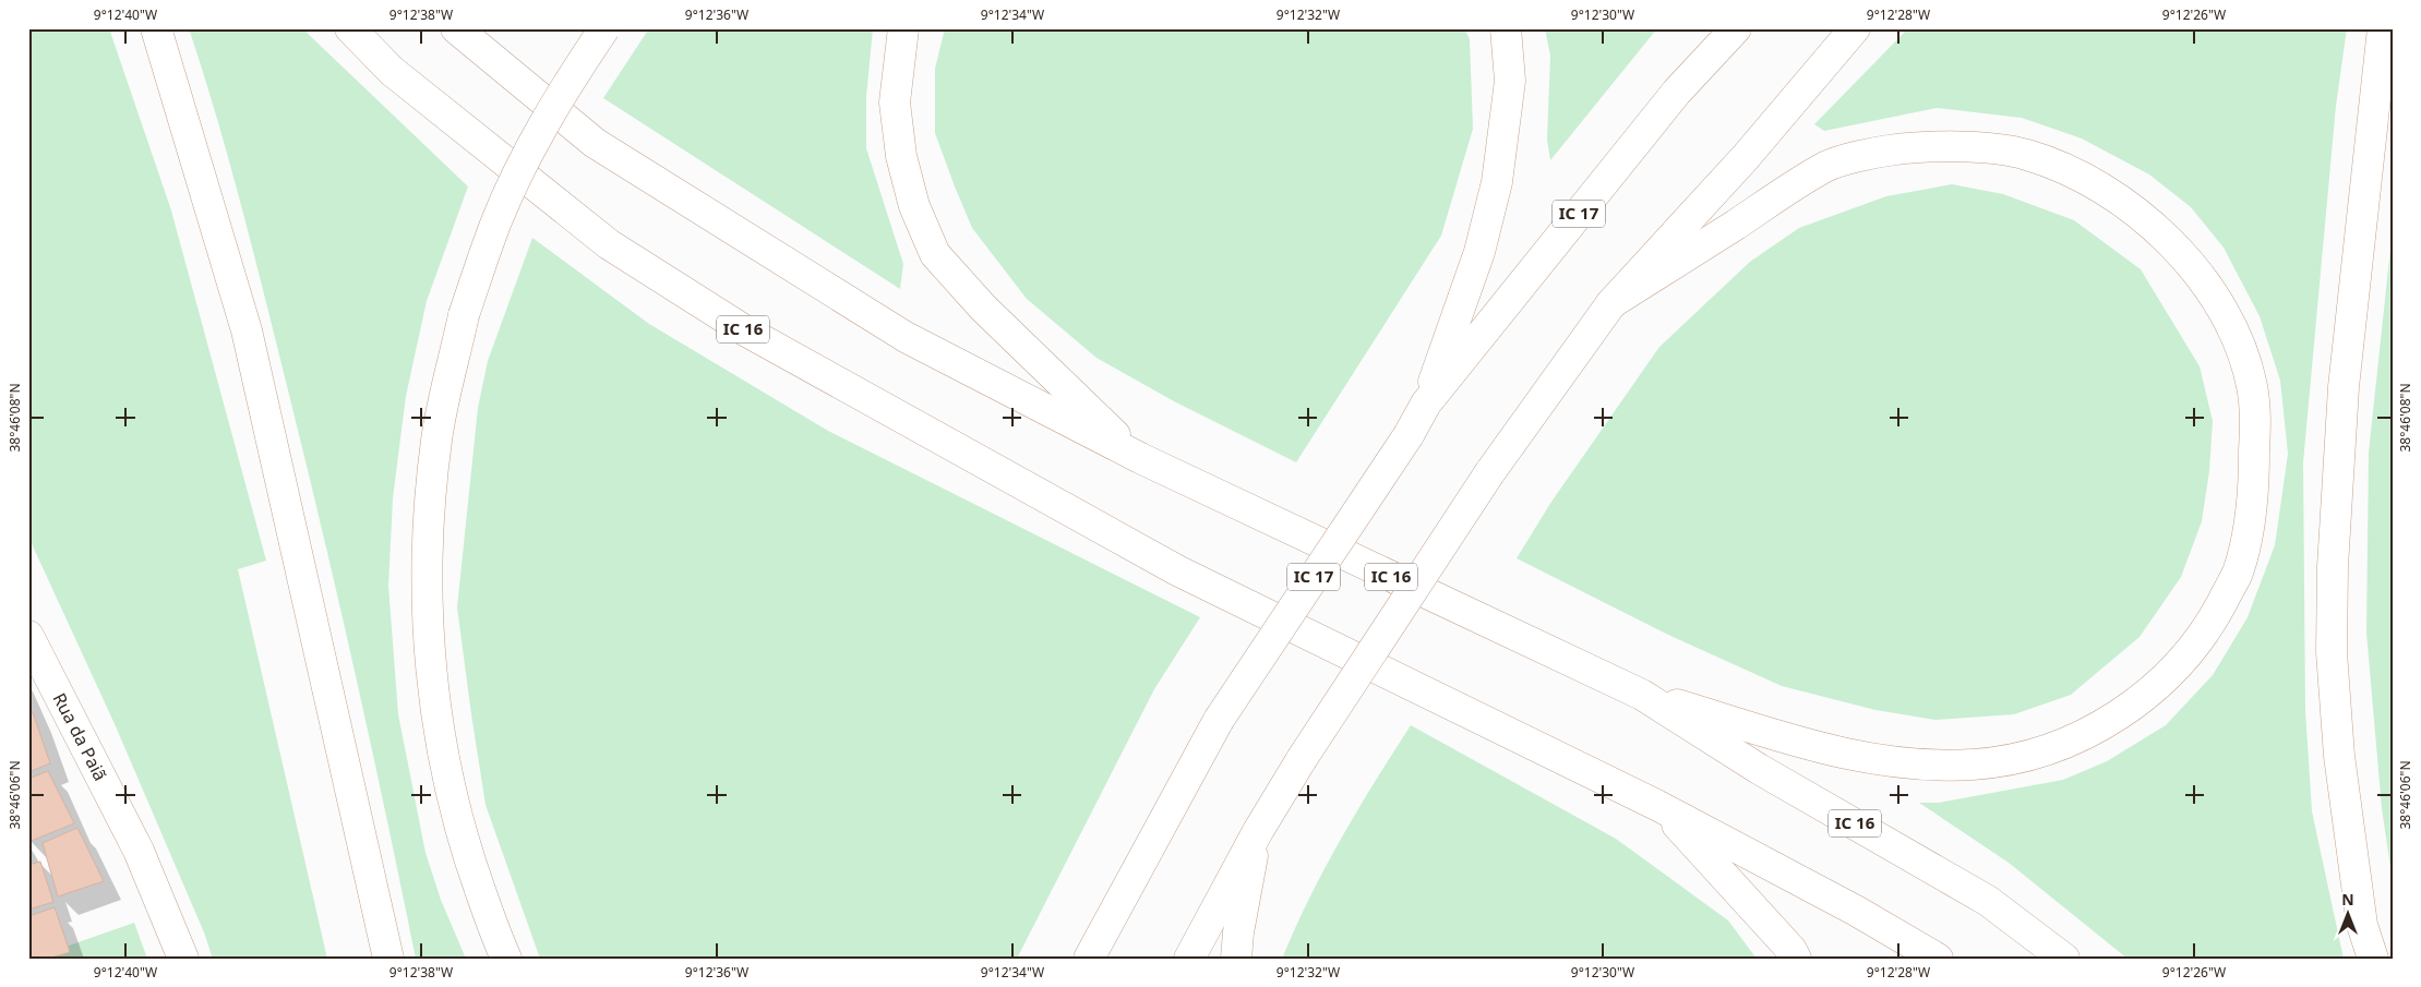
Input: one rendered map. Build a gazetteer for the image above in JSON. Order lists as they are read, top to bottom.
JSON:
{
  "streets": {
    "main road": ["IC 17", "IC 16", "Rua da Paiã"]
  },
  "north": "top",
  "coordinates": [
    "9°12'40\"W",
    "9°12'38\"W",
    "9°12'36\"W",
    "9°12'34\"W",
    "9°12'32\"W",
    "9°12'30\"W",
    "9°12'28\"W",
    "9°12'26\"W",
    "38°46'08\"N",
    "38°46'06\"N"
  ]
}
